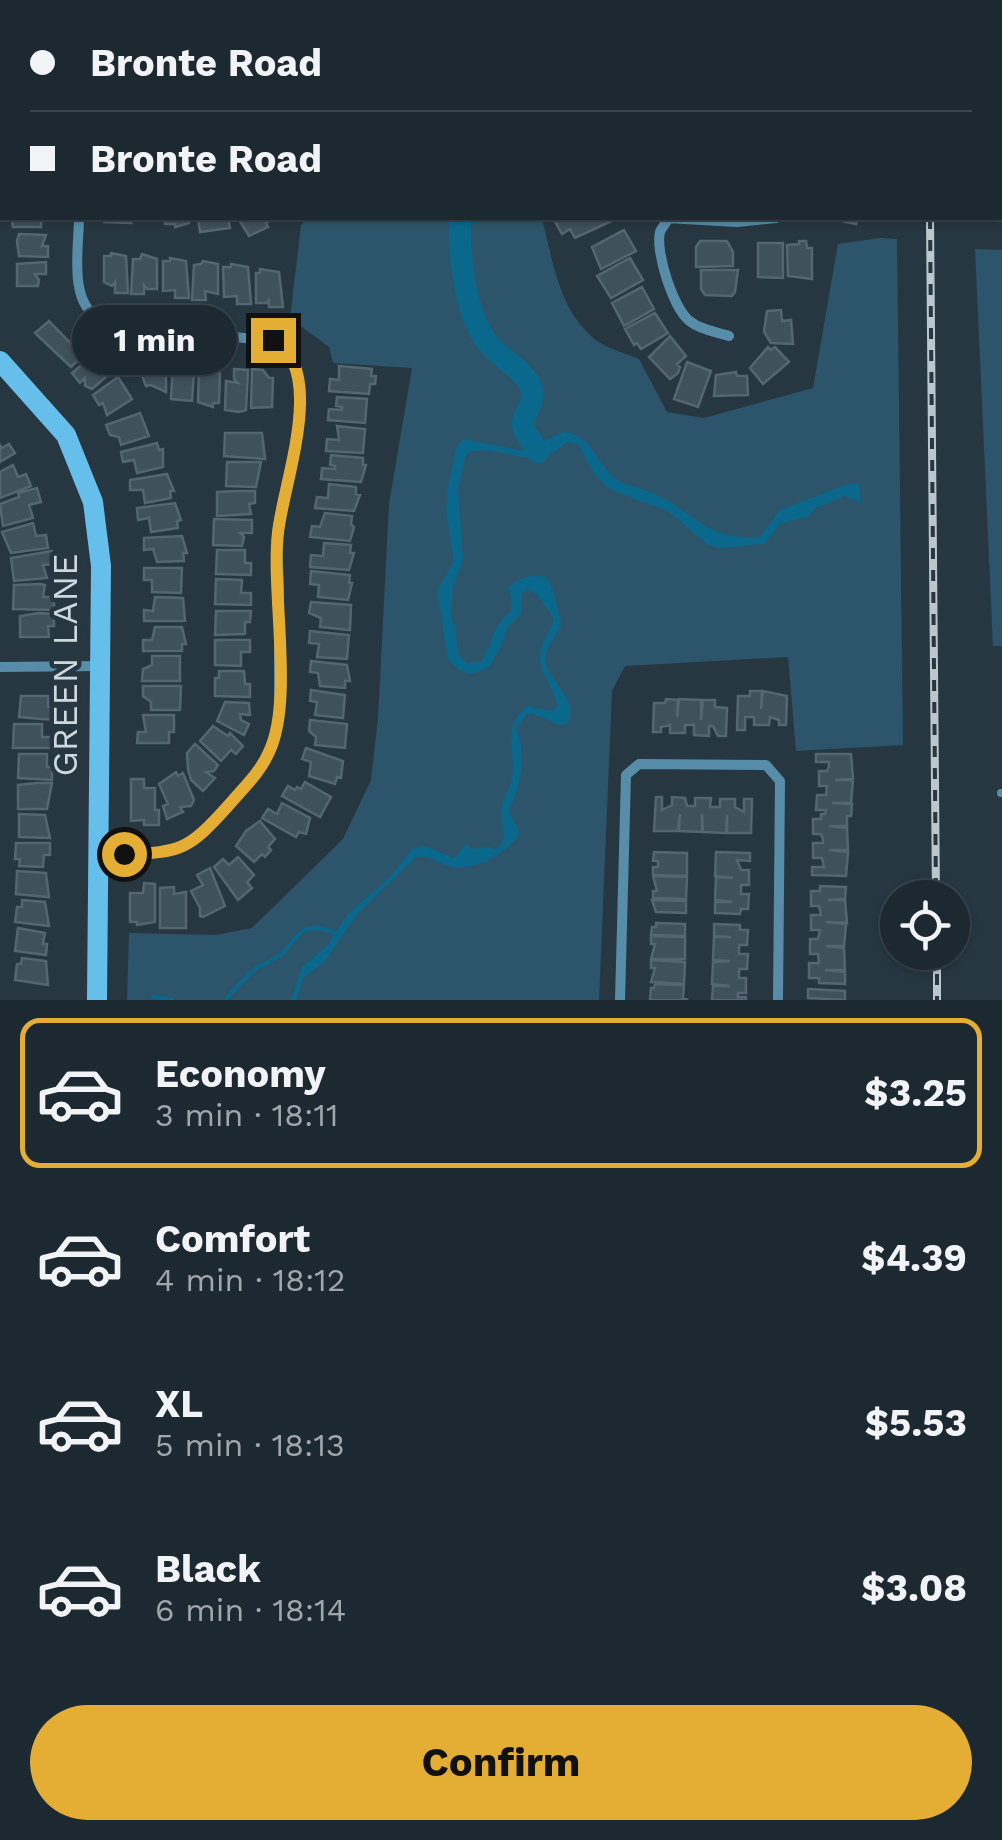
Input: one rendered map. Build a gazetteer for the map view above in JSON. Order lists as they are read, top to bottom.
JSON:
{
  "streets": {
    "street": ["GREEN LANE"]
  },
  "page": {
    "banner": ["Bronte Road", "Bronte Road"],
    "bubble": "1 min",
    "list": [
      {
        "name": "Economy",
        "note": "3 min · 18:11",
        "value": "$3.25"
      },
      {
        "name": "Comfort",
        "note": "4 min · 18:12",
        "value": "$4.39"
      },
      {
        "name": "XL",
        "note": "5 min · 18:13",
        "value": "$5.53"
      },
      {
        "name": "Black",
        "note": "6 min · 18:14",
        "value": "$3.08"
      }
    ],
    "buttons": "Confirm"
  }
}
